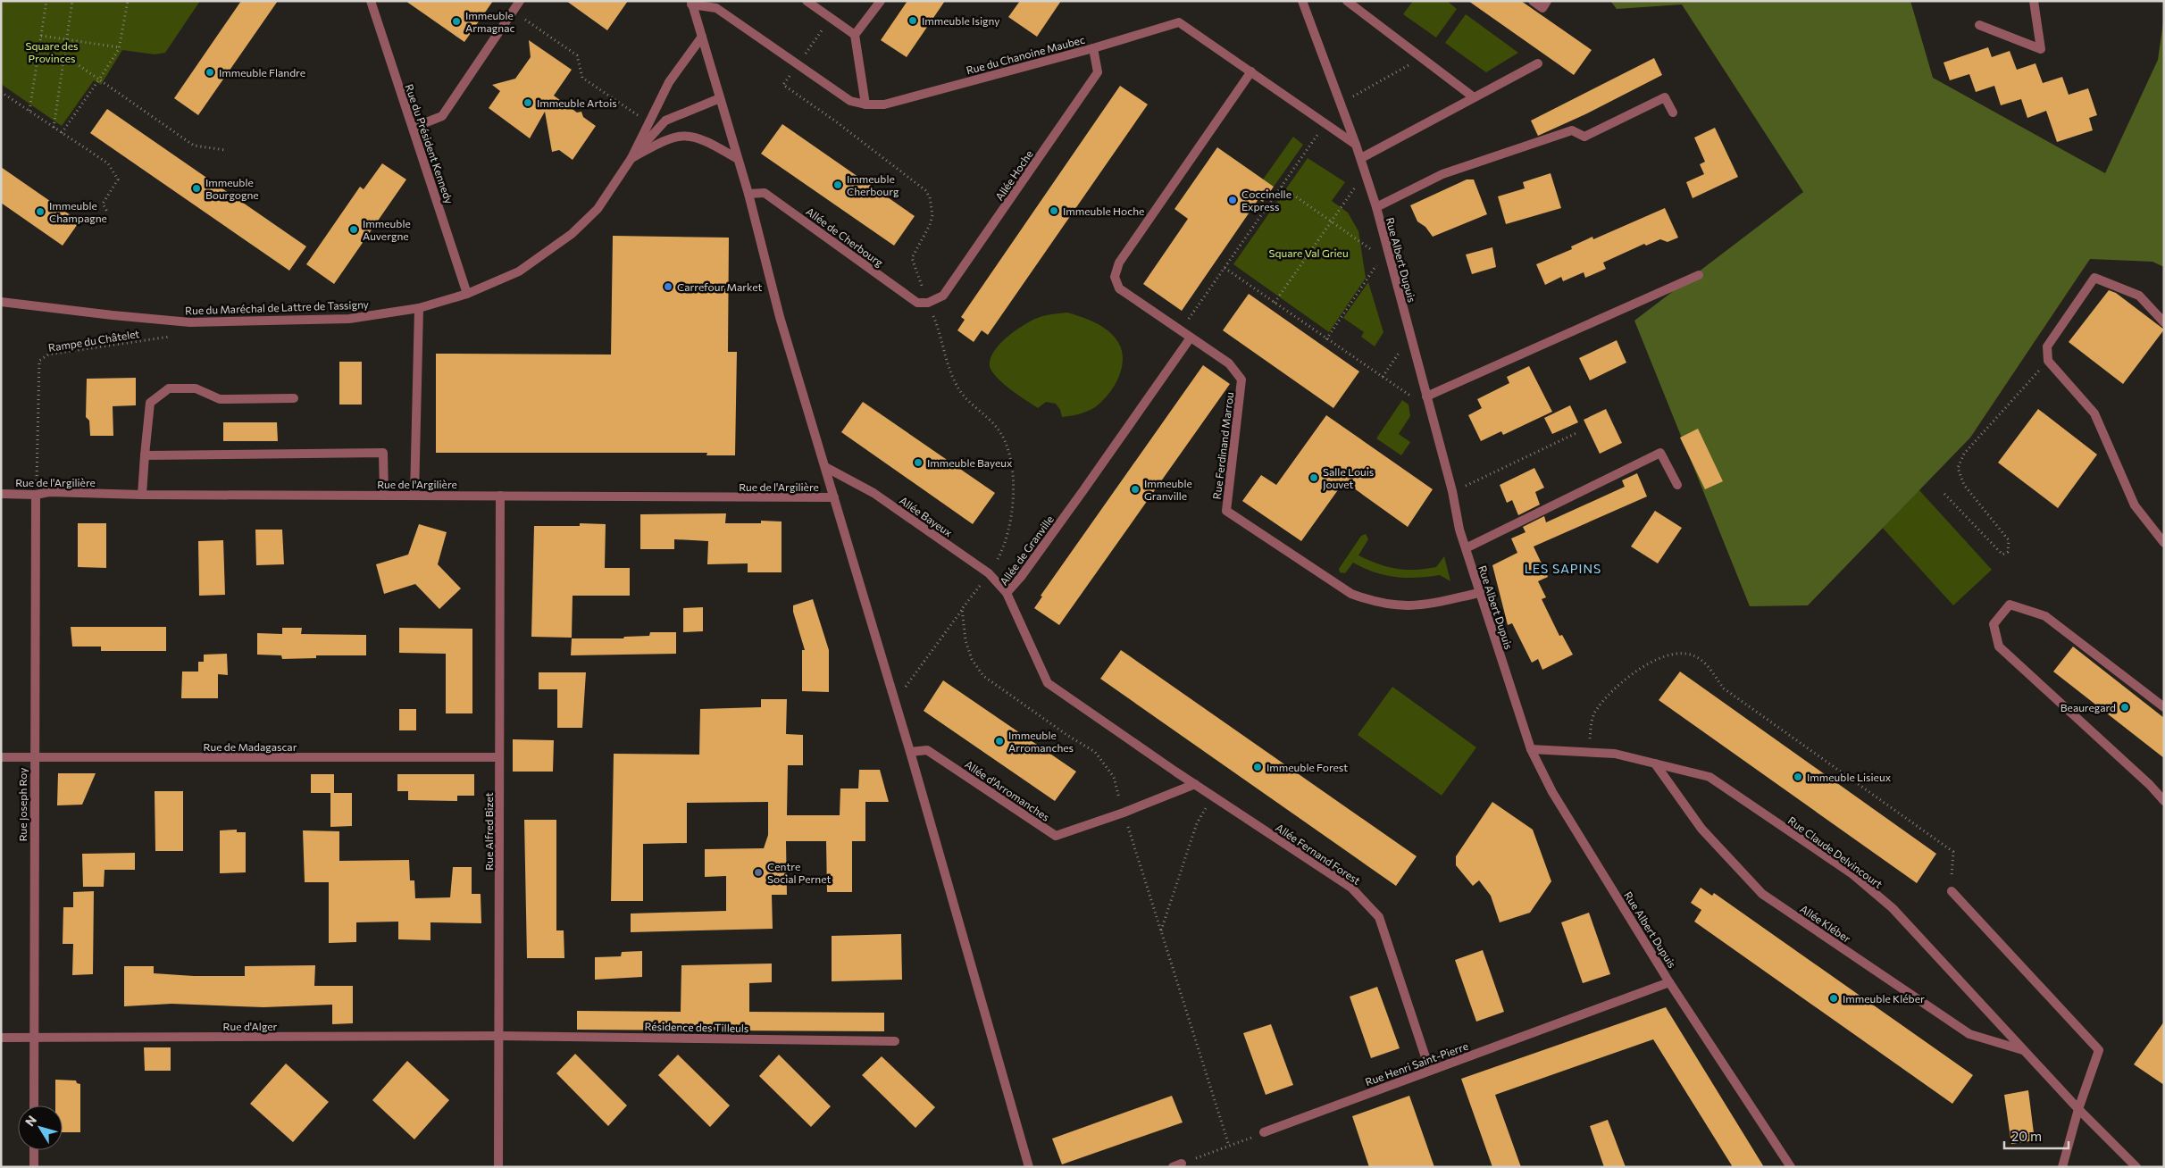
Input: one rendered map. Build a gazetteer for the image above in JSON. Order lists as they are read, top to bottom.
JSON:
{
  "streets": {
    "street": [
      "Rue du Chanoine Maubec",
      "Rue du Président Kennedy",
      "Allée Hoche",
      "Allée de Cherbourg",
      "Rue Albert Dupuis",
      "Rue du Maréchal de Lattre de Tassigny",
      "Rue Ferdinand Marrou",
      "Rue de l'Argilière",
      "Allée Bayeux",
      "Allée de Granville",
      "Rue de Madagascar",
      "Allée d'Arromanches",
      "Rue Joseph Roy",
      "Rue Alfred Bizet",
      "Rue Claude Delvincourt",
      "Allée Fernand Forest",
      "Allée Kléber",
      "Rue d'Alger",
      "Résidence des Tilleuls",
      "Rue Henri Saint-Pierre"
    ],
    "path": ["Rampe du Châtelet"]
  },
  "crossings": [
    ["Rue du Chanoine Maubec", "Allée Hoche"],
    ["Rue du Chanoine Maubec", "Rue Albert Dupuis"],
    ["Rue du Chanoine Maubec", "Rue Ferdinand Marrou"],
    ["Rue du Président Kennedy", "Rue du Maréchal de Lattre de Tassigny"],
    ["Allée Hoche", "Allée de Cherbourg"],
    ["Rue Albert Dupuis", "Rue Ferdinand Marrou"],
    ["Rue Albert Dupuis", "Rue Claude Delvincourt"],
    ["Rue Albert Dupuis", "Rue Henri Saint-Pierre"],
    ["Rampe du Châtelet", "Rue de l'Argilière"],
    ["Rampe du Châtelet", "Rue Joseph Roy"],
    ["Rue Ferdinand Marrou", "Allée de Granville"],
    ["Rue de l'Argilière", "Rue Joseph Roy"],
    ["Rue de l'Argilière", "Rue Alfred Bizet"],
    ["Allée Bayeux", "Allée de Granville"],
    ["Allée de Granville", "Allée d'Arromanches"],
    ["Allée de Granville", "Allée Fernand Forest"],
    ["Rue de Madagascar", "Rue Joseph Roy"],
    ["Rue de Madagascar", "Rue Alfred Bizet"],
    ["Allée d'Arromanches", "Allée Fernand Forest"],
    ["Rue Joseph Roy", "Rue d'Alger"],
    ["Rue Alfred Bizet", "Rue d'Alger"],
    ["Rue Alfred Bizet", "Résidence des Tilleuls"],
    ["Rue Claude Delvincourt", "Allée Kléber"],
    ["Allée Fernand Forest", "Rue Henri Saint-Pierre"],
    ["Rue d'Alger", "Résidence des Tilleuls"]
  ],
  "districts": ["LES SAPINS"],
  "parks": ["Square des Provinces", "Square Val Grieu"],
  "places": [
    "Immeuble Isigny",
    "Immeuble Armagnac",
    "Immeuble Flandre",
    "Immeuble Artois",
    "Immeuble Cherbourg",
    "Immeuble Bourgogne",
    "Coccinelle Express",
    "Immeuble Hoche",
    "Immeuble Champagne",
    "Immeuble Auvergne",
    "Carrefour Market",
    "Immeuble Bayeux",
    "Salle Louis Jouvet",
    "Immeuble Granville",
    "Beauregard",
    "Immeuble Arromanches",
    "Immeuble Forest",
    "Immeuble Lisieux",
    "Centre Social Pernet",
    "Immeuble Kléber"
  ],
  "scale_bar": "20 m",
  "north": "top left"
}
